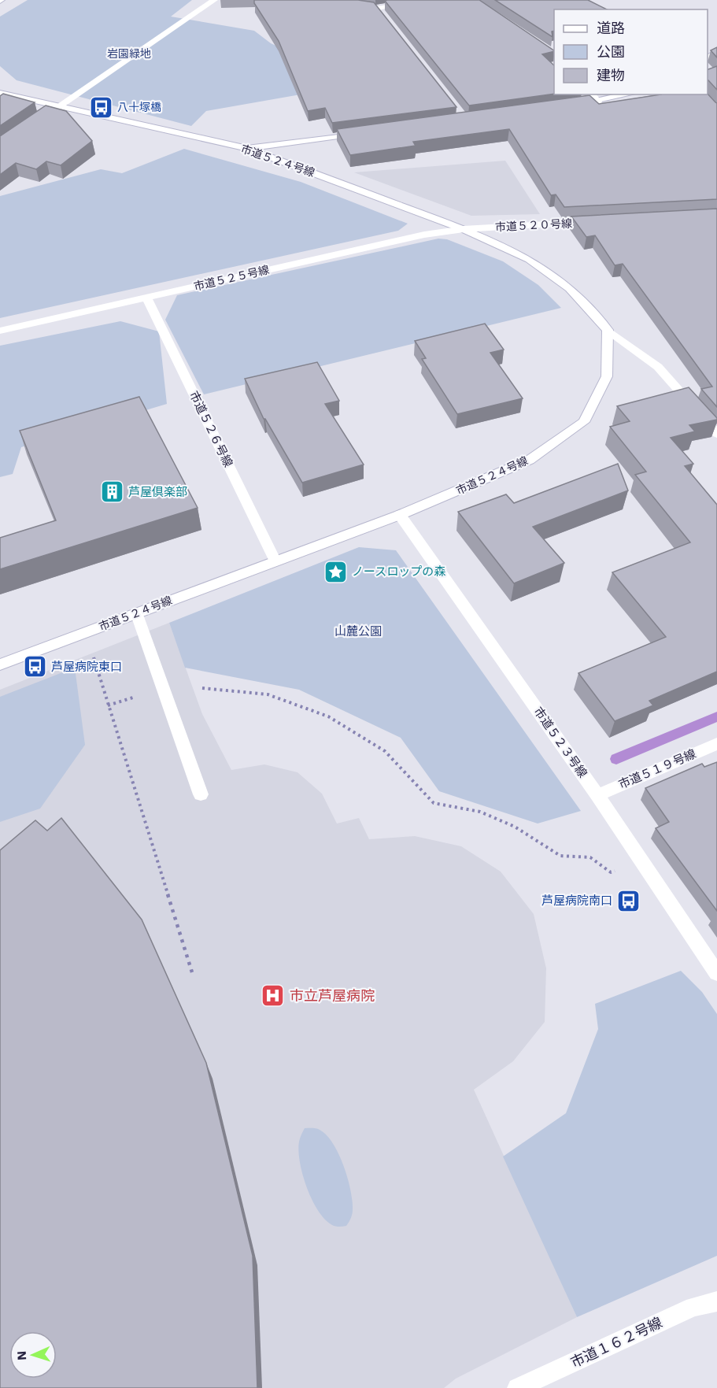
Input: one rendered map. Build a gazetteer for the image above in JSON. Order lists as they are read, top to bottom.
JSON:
{
  "streets": {
    "street": [
      "市道５２４号線",
      "市道５２０号線",
      "市道５２５号線",
      "市道５２６号線",
      "市道５２３号線",
      "市道５１９号線",
      "市道１６２号線"
    ]
  },
  "crossings": [
    ["市道５２４号線", "市道５２０号線"],
    ["市道５２４号線", "市道５２５号線"],
    ["市道５２４号線", "市道５２６号線"],
    ["市道５２４号線", "市道５２３号線"],
    ["市道５２０号線", "市道５２５号線"],
    ["市道５２５号線", "市道５２６号線"],
    ["市道５２３号線", "市道５１９号線"]
  ],
  "parks": ["岩園緑地", "山麓公園"],
  "places": {
    "bus stop": ["八十塚橋", "芦屋病院東口", "芦屋病院南口"],
    "building": ["芦屋倶楽部"],
    "place": ["ノースロップの森"],
    "hospital": ["市立芦屋病院"]
  },
  "legend": ["道路", "公園", "建物"],
  "north": "left"
}
